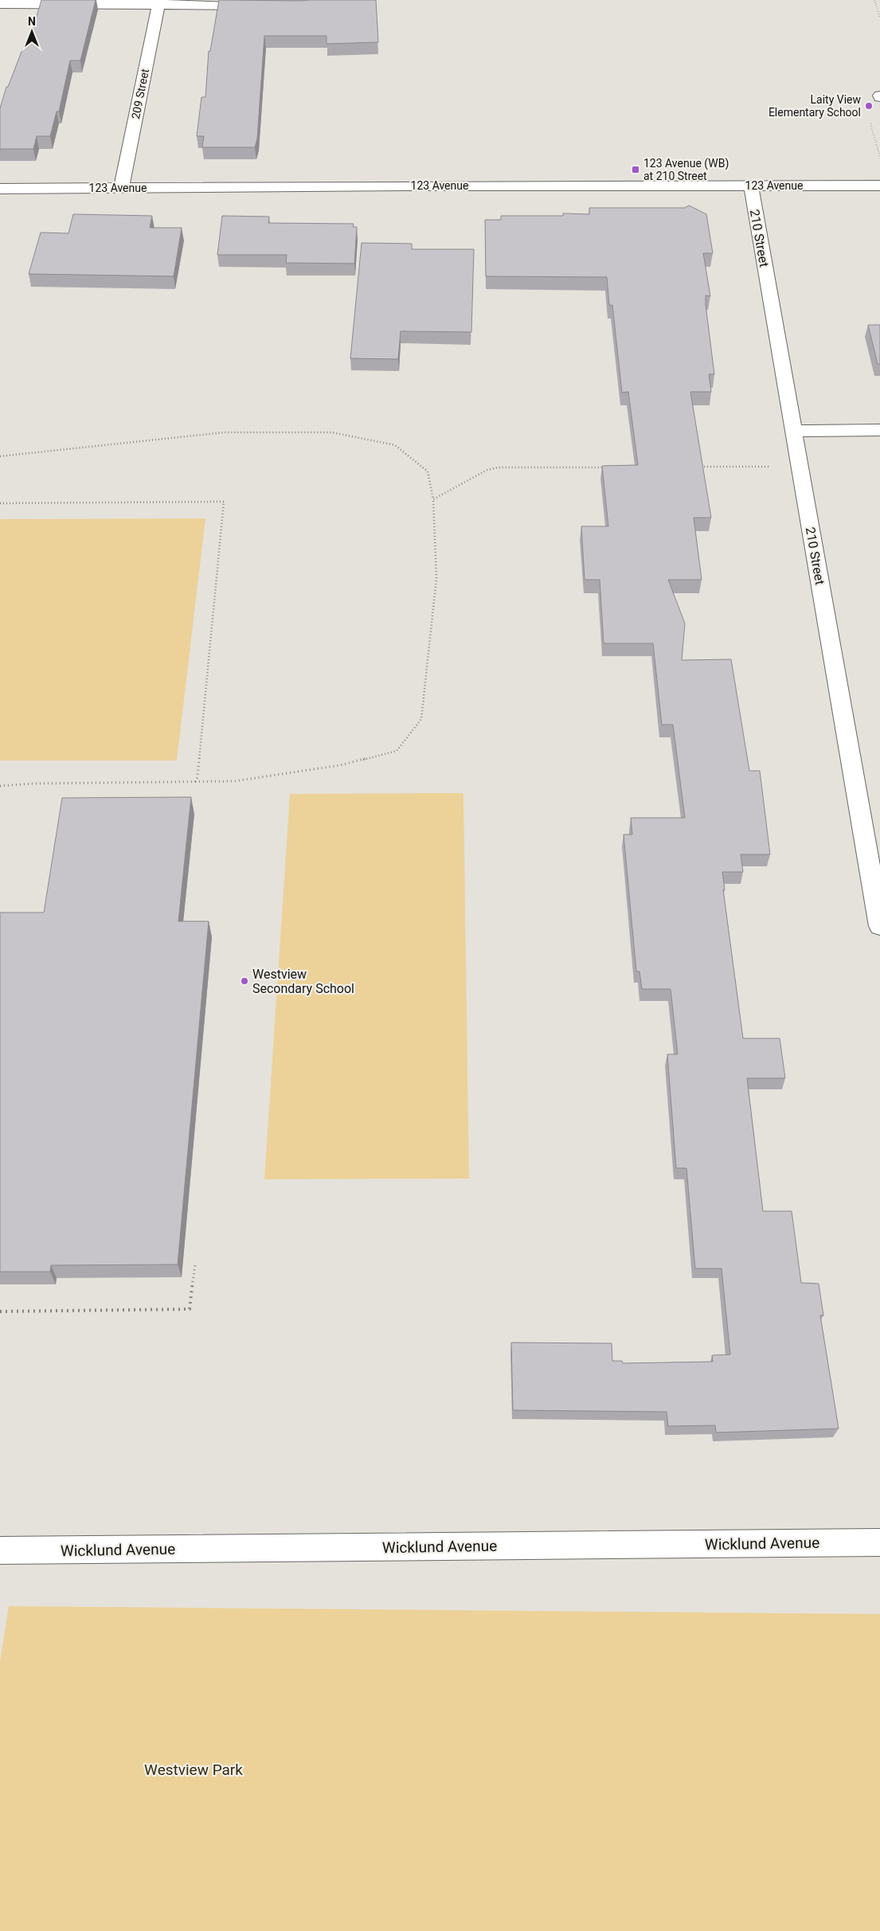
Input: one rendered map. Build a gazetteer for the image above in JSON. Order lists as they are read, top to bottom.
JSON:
{
  "streets": {
    "street": [
      "209 Street",
      "123 Avenue",
      "210 Street",
      "Wicklund Avenue"
    ]
  },
  "crossings": [
    ["209 Street", "123 Avenue"],
    ["123 Avenue", "210 Street"]
  ],
  "parks": ["Westview Park"],
  "places": {
    "other": ["Laity View Elementary School", "Westview Secondary School"],
    "transit": ["123 Avenue (WB) at 210 Street"]
  },
  "north": "top"
}
